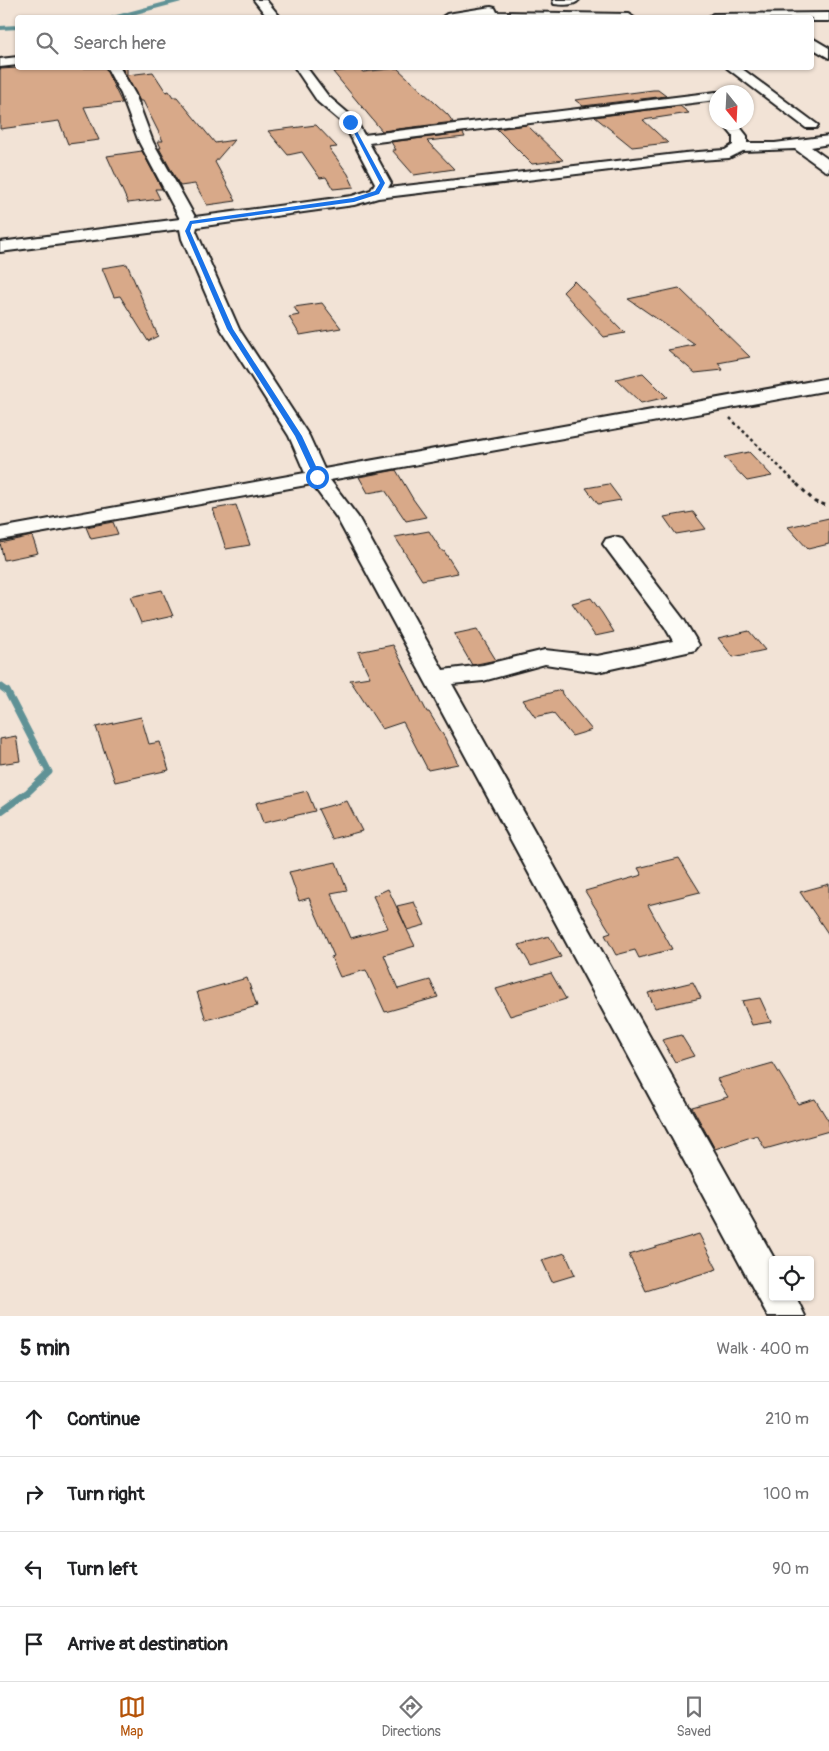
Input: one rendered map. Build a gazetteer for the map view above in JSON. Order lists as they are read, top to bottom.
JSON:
{
  "north": "bottom",
  "page": {
    "search": "Search here",
    "heading": ["5 min", "Walk · 400 m"],
    "list": [
      ["Continue", "210 m"],
      ["Turn right", "100 m"],
      ["Turn left", "90 m"],
      "Arrive at destination"
    ],
    "nav": ["Map", "Directions", "Saved"]
  }
}
